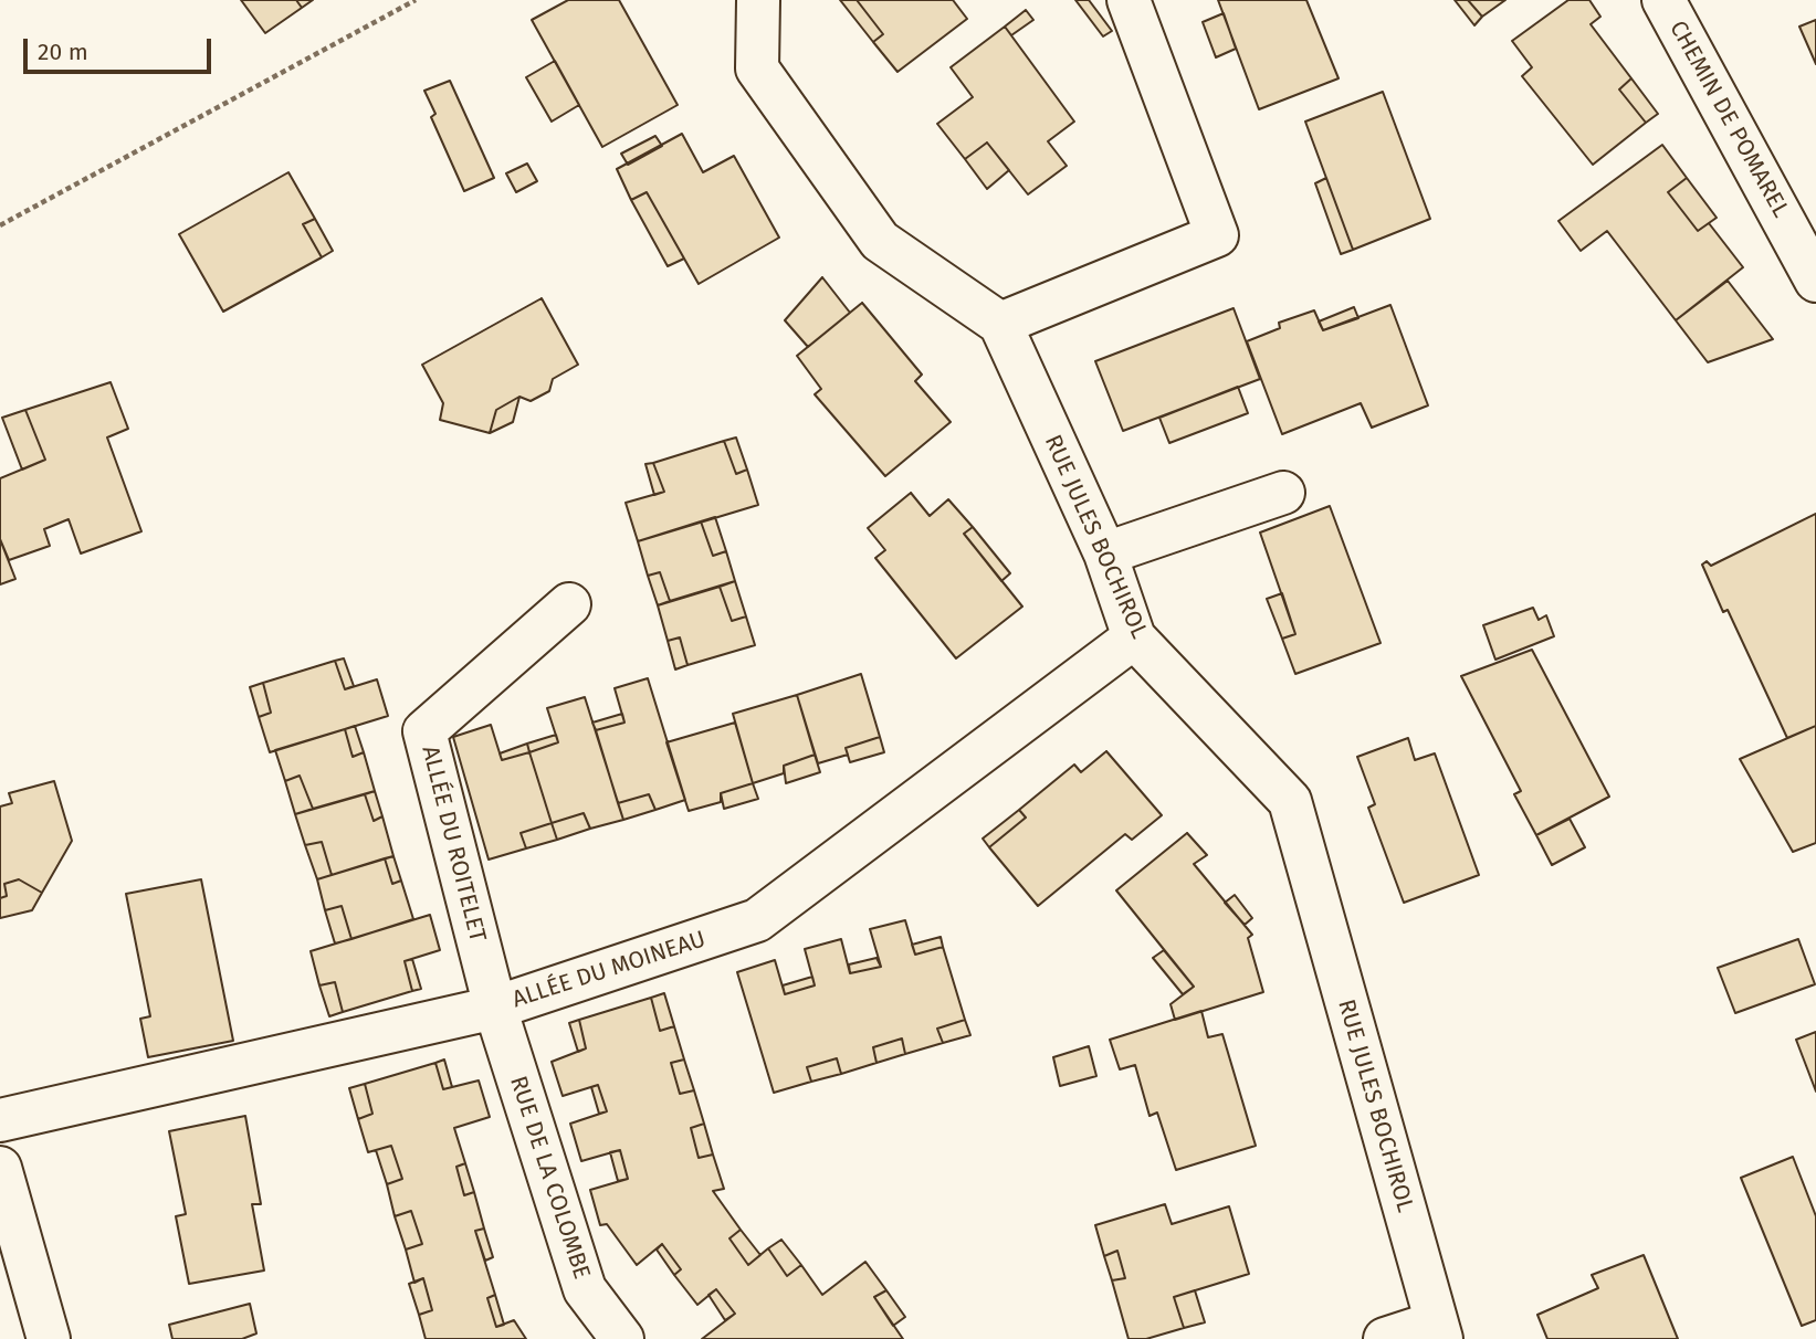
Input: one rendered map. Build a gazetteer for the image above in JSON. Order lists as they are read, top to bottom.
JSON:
{
  "streets": {
    "street": [
      "CHEMIN DE POMAREL",
      "RUE JULES BOCHIROL",
      "ALLÉE DU ROITELET",
      "ALLÉE DU MOINEAU",
      "RUE DE LA COLOMBE"
    ]
  },
  "crossings": [
    ["RUE JULES BOCHIROL", "ALLÉE DU MOINEAU"],
    ["ALLÉE DU ROITELET", "ALLÉE DU MOINEAU"],
    ["ALLÉE DU ROITELET", "RUE DE LA COLOMBE"],
    ["ALLÉE DU MOINEAU", "RUE DE LA COLOMBE"]
  ],
  "scale_bar": "20 m"
}
